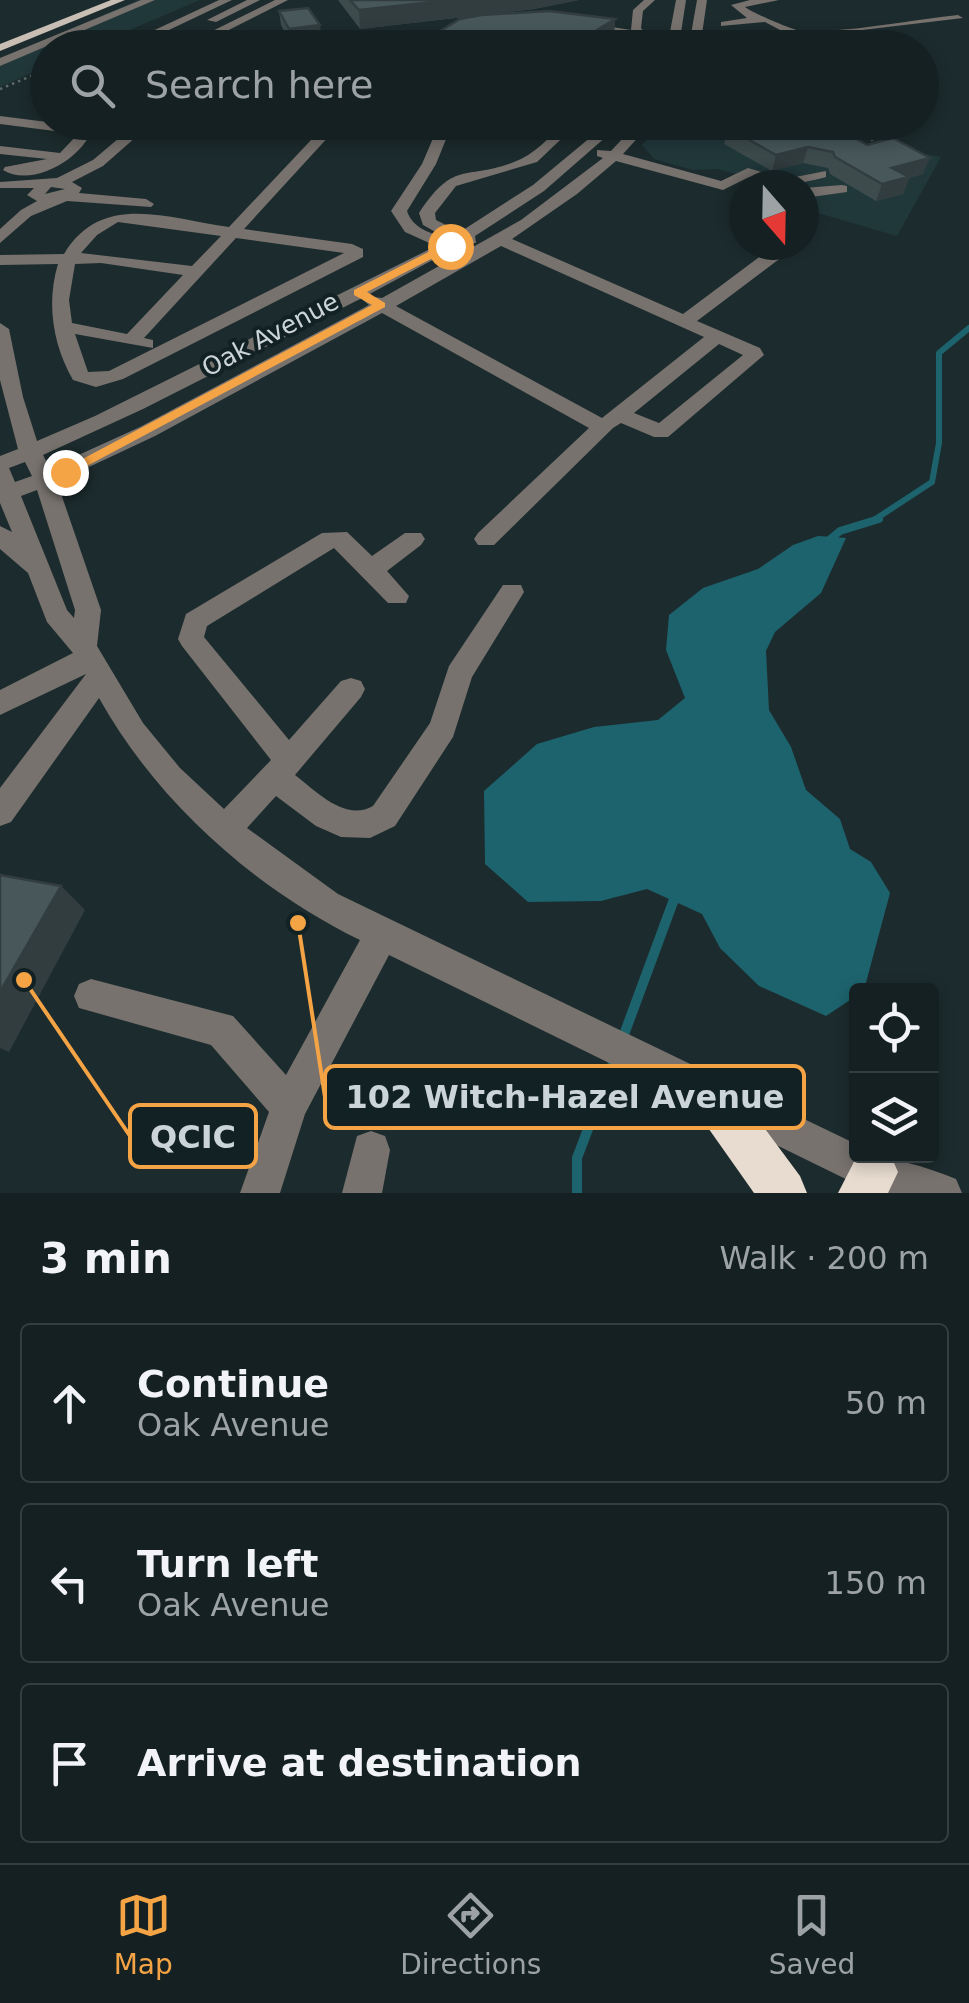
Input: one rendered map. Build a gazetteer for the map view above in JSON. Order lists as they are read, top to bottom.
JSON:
{
  "streets": {
    "street": ["Oak Avenue"]
  },
  "places": ["102 Witch-Hazel Avenue", "QCIC"],
  "north": "bottom",
  "page": {
    "search": "Search here",
    "heading": ["3 min", "Walk · 200 m"],
    "list": [
      ["Continue", "Oak Avenue", "50 m"],
      ["Turn left", "Oak Avenue", "150 m"],
      "Arrive at destination"
    ],
    "nav": ["Map", "Directions", "Saved"]
  }
}
